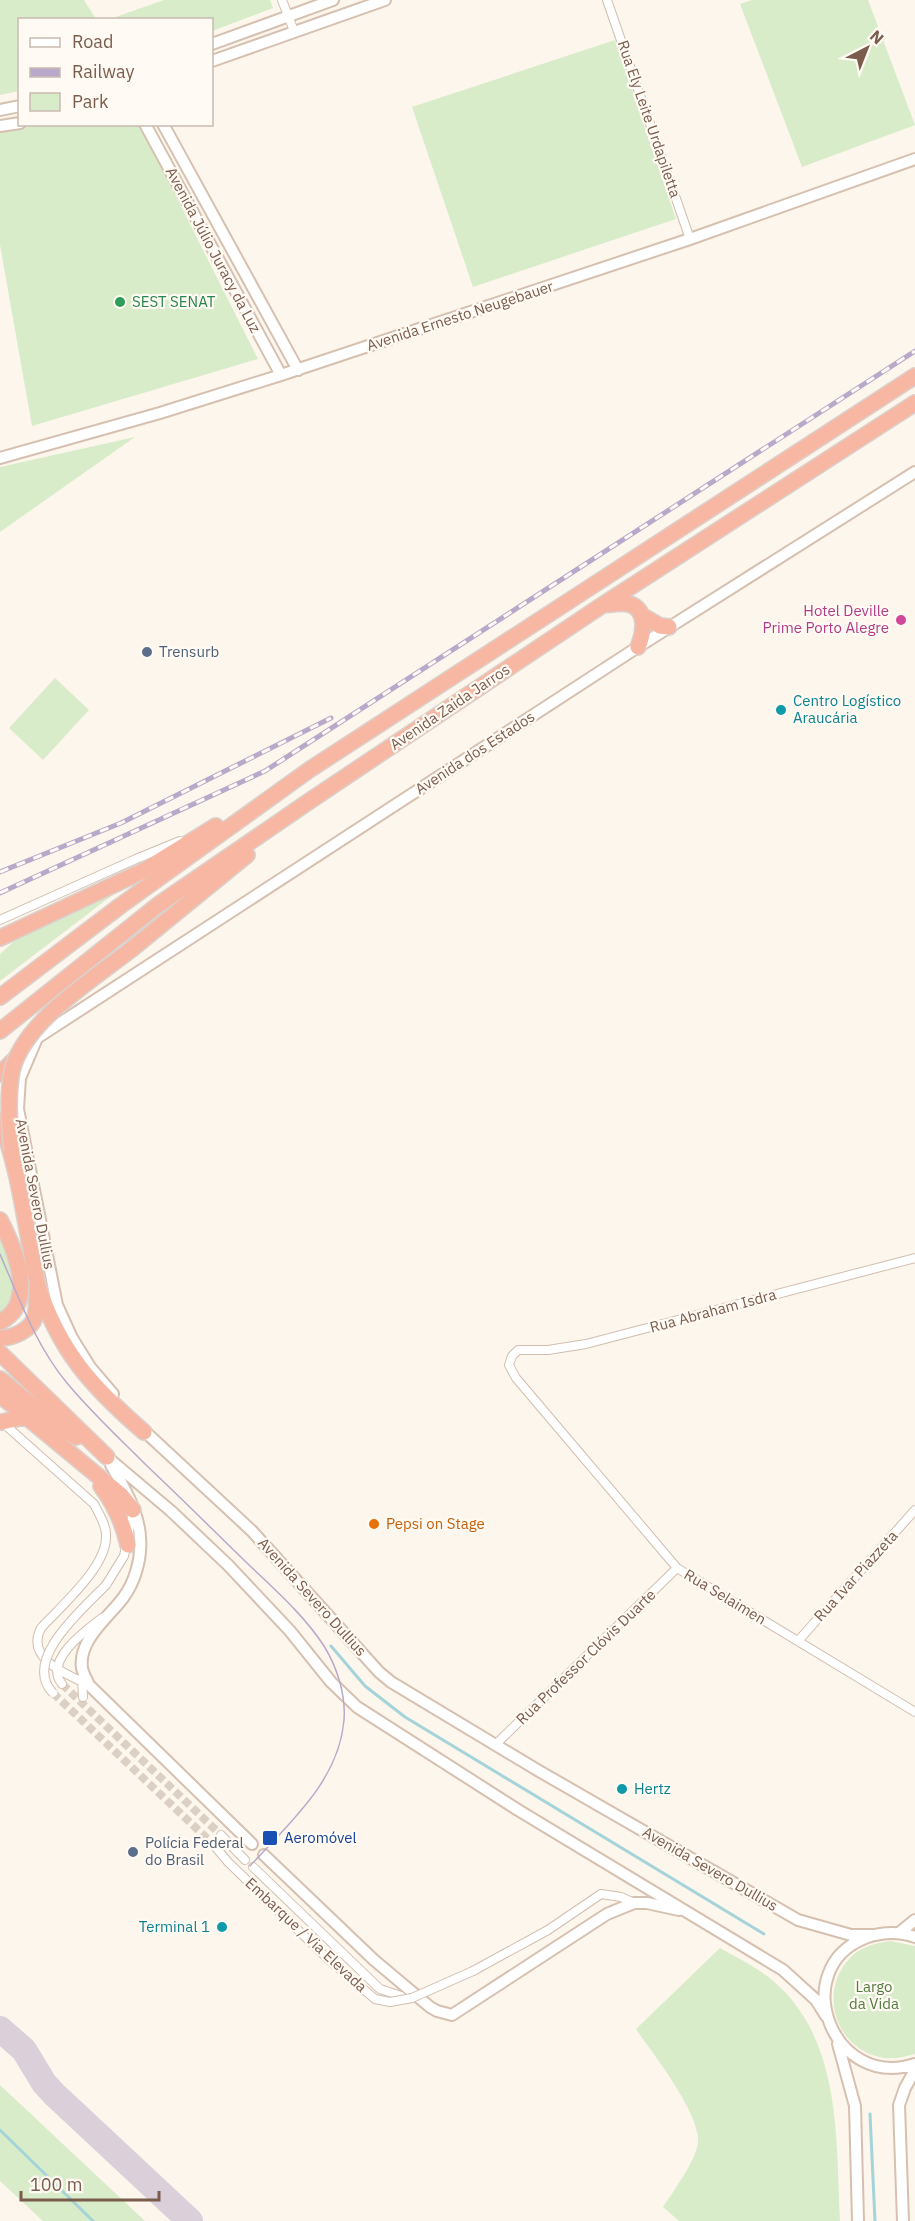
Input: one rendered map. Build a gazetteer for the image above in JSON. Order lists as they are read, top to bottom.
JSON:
{
  "streets": {
    "highway": ["Avenida Zaida Jarros"],
    "street": [
      "Rua Ely Leite Urdapiletta",
      "Avenida Júlio Juracy da Luz",
      "Avenida Ernesto Neugebauer",
      "Avenida dos Estados",
      "Avenida Severo Dullius",
      "Rua Abraham Isdra",
      "Rua Ivar Piazzeta",
      "Rua Selaimen",
      "Rua Professor Clóvis Duarte",
      "Embarque / Via Elevada"
    ]
  },
  "crossings": [
    ["Rua Ely Leite Urdapiletta", "Avenida Ernesto Neugebauer"],
    ["Avenida Júlio Juracy da Luz", "Avenida Ernesto Neugebauer"],
    ["Avenida dos Estados", "Avenida Severo Dullius"],
    ["Avenida Severo Dullius", "Rua Professor Clóvis Duarte"],
    ["Rua Abraham Isdra", "Rua Selaimen"],
    ["Rua Ivar Piazzeta", "Rua Selaimen"],
    ["Rua Selaimen", "Rua Professor Clóvis Duarte"]
  ],
  "parks": ["Largo da Vida"],
  "places": {
    "other": [
      "SEST SENAT",
      "Hotel Deville Prime Porto Alegre",
      "Trensurb",
      "Centro Logístico Araucária",
      "Pepsi on Stage",
      "Hertz",
      "Polícia Federal do Brasil",
      "Terminal 1"
    ],
    "transit": ["Aeromóvel"]
  },
  "legend": ["Road", "Railway", "Park"],
  "scale_bar": "100 m",
  "north": "top right"
}
